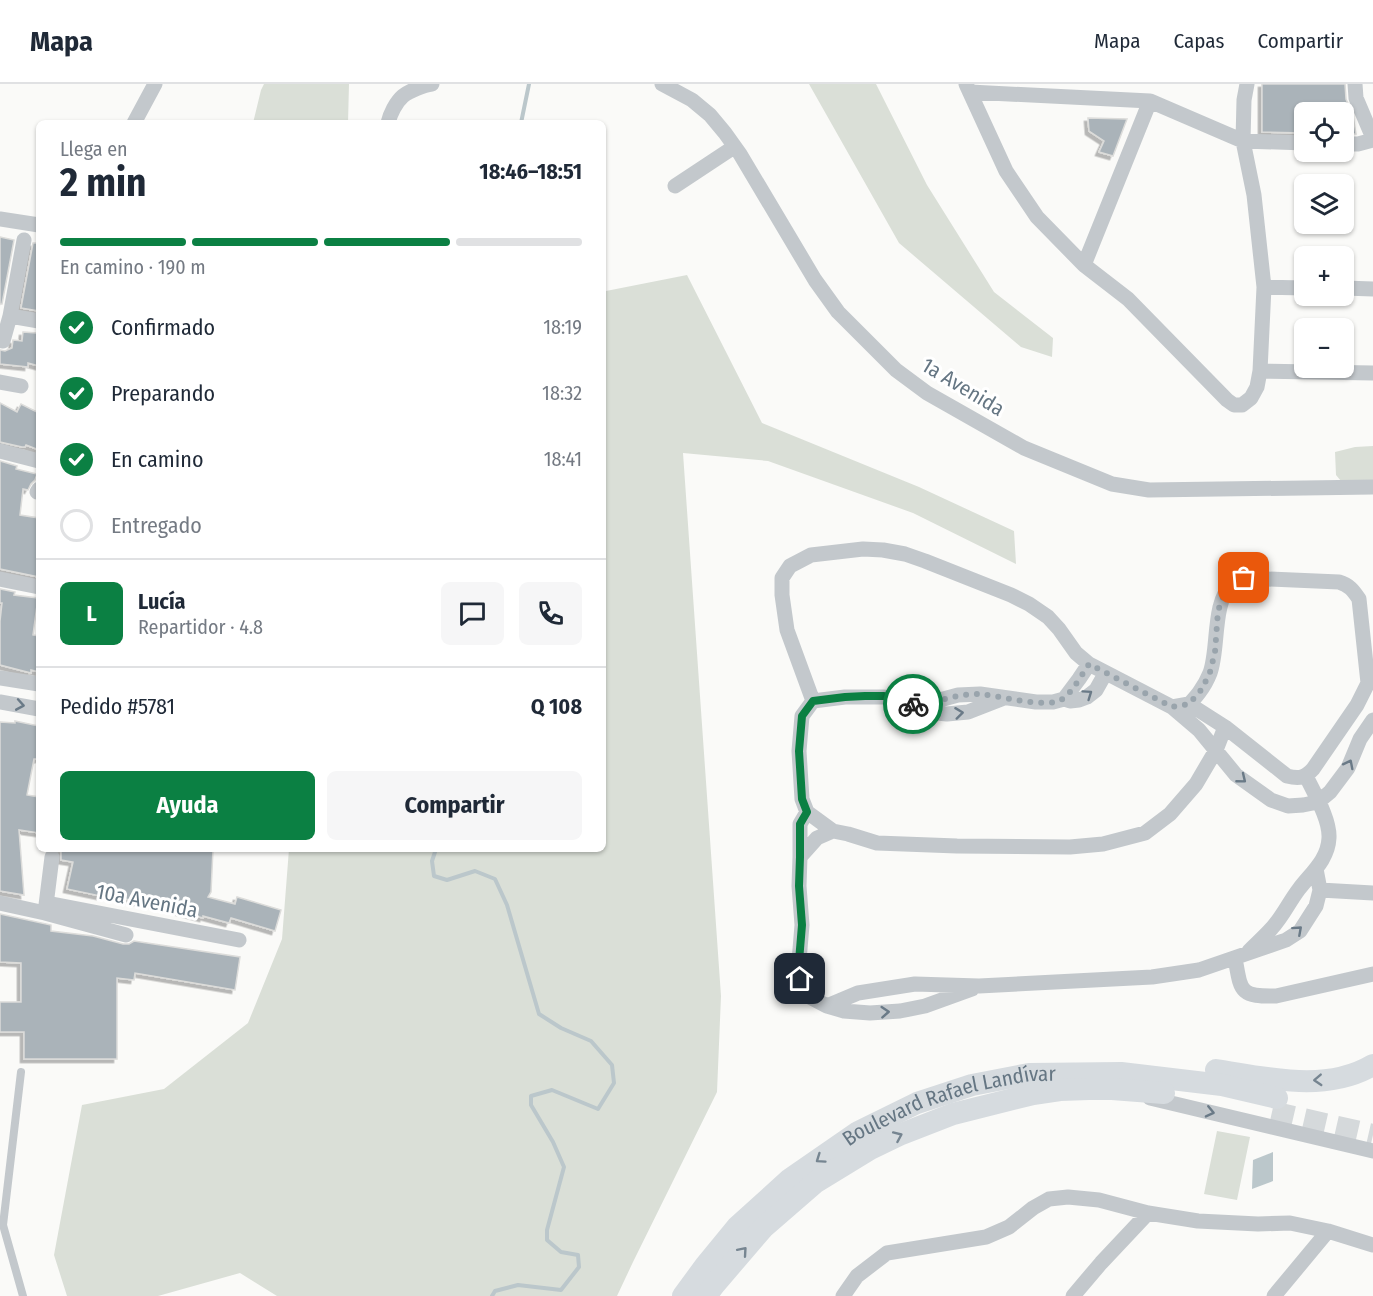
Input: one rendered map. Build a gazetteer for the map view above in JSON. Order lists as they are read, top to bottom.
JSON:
{
  "streets": {
    "main road": ["Boulevard Rafael Landívar"],
    "street": ["1a Avenida", "10a Avenida"]
  },
  "page": {
    "header": "Mapa",
    "nav": ["Mapa", "Capas", "Compartir"],
    "map_buttons": ["+", "−"],
    "heading": ["2 min", "Llega en", "18:46–18:51"],
    "panel": [
      "Lucía",
      "Repartidor · 4.8",
      "Pedido #5781",
      "Q 108"
    ],
    "bar": "En camino · 190 m",
    "list": [
      ["Confirmado", "18:19"],
      ["Preparando", "18:32"],
      ["En camino", "18:41"],
      "Entregado"
    ],
    "round": "L",
    "buttons": ["Ayuda", "Compartir"]
  }
}
